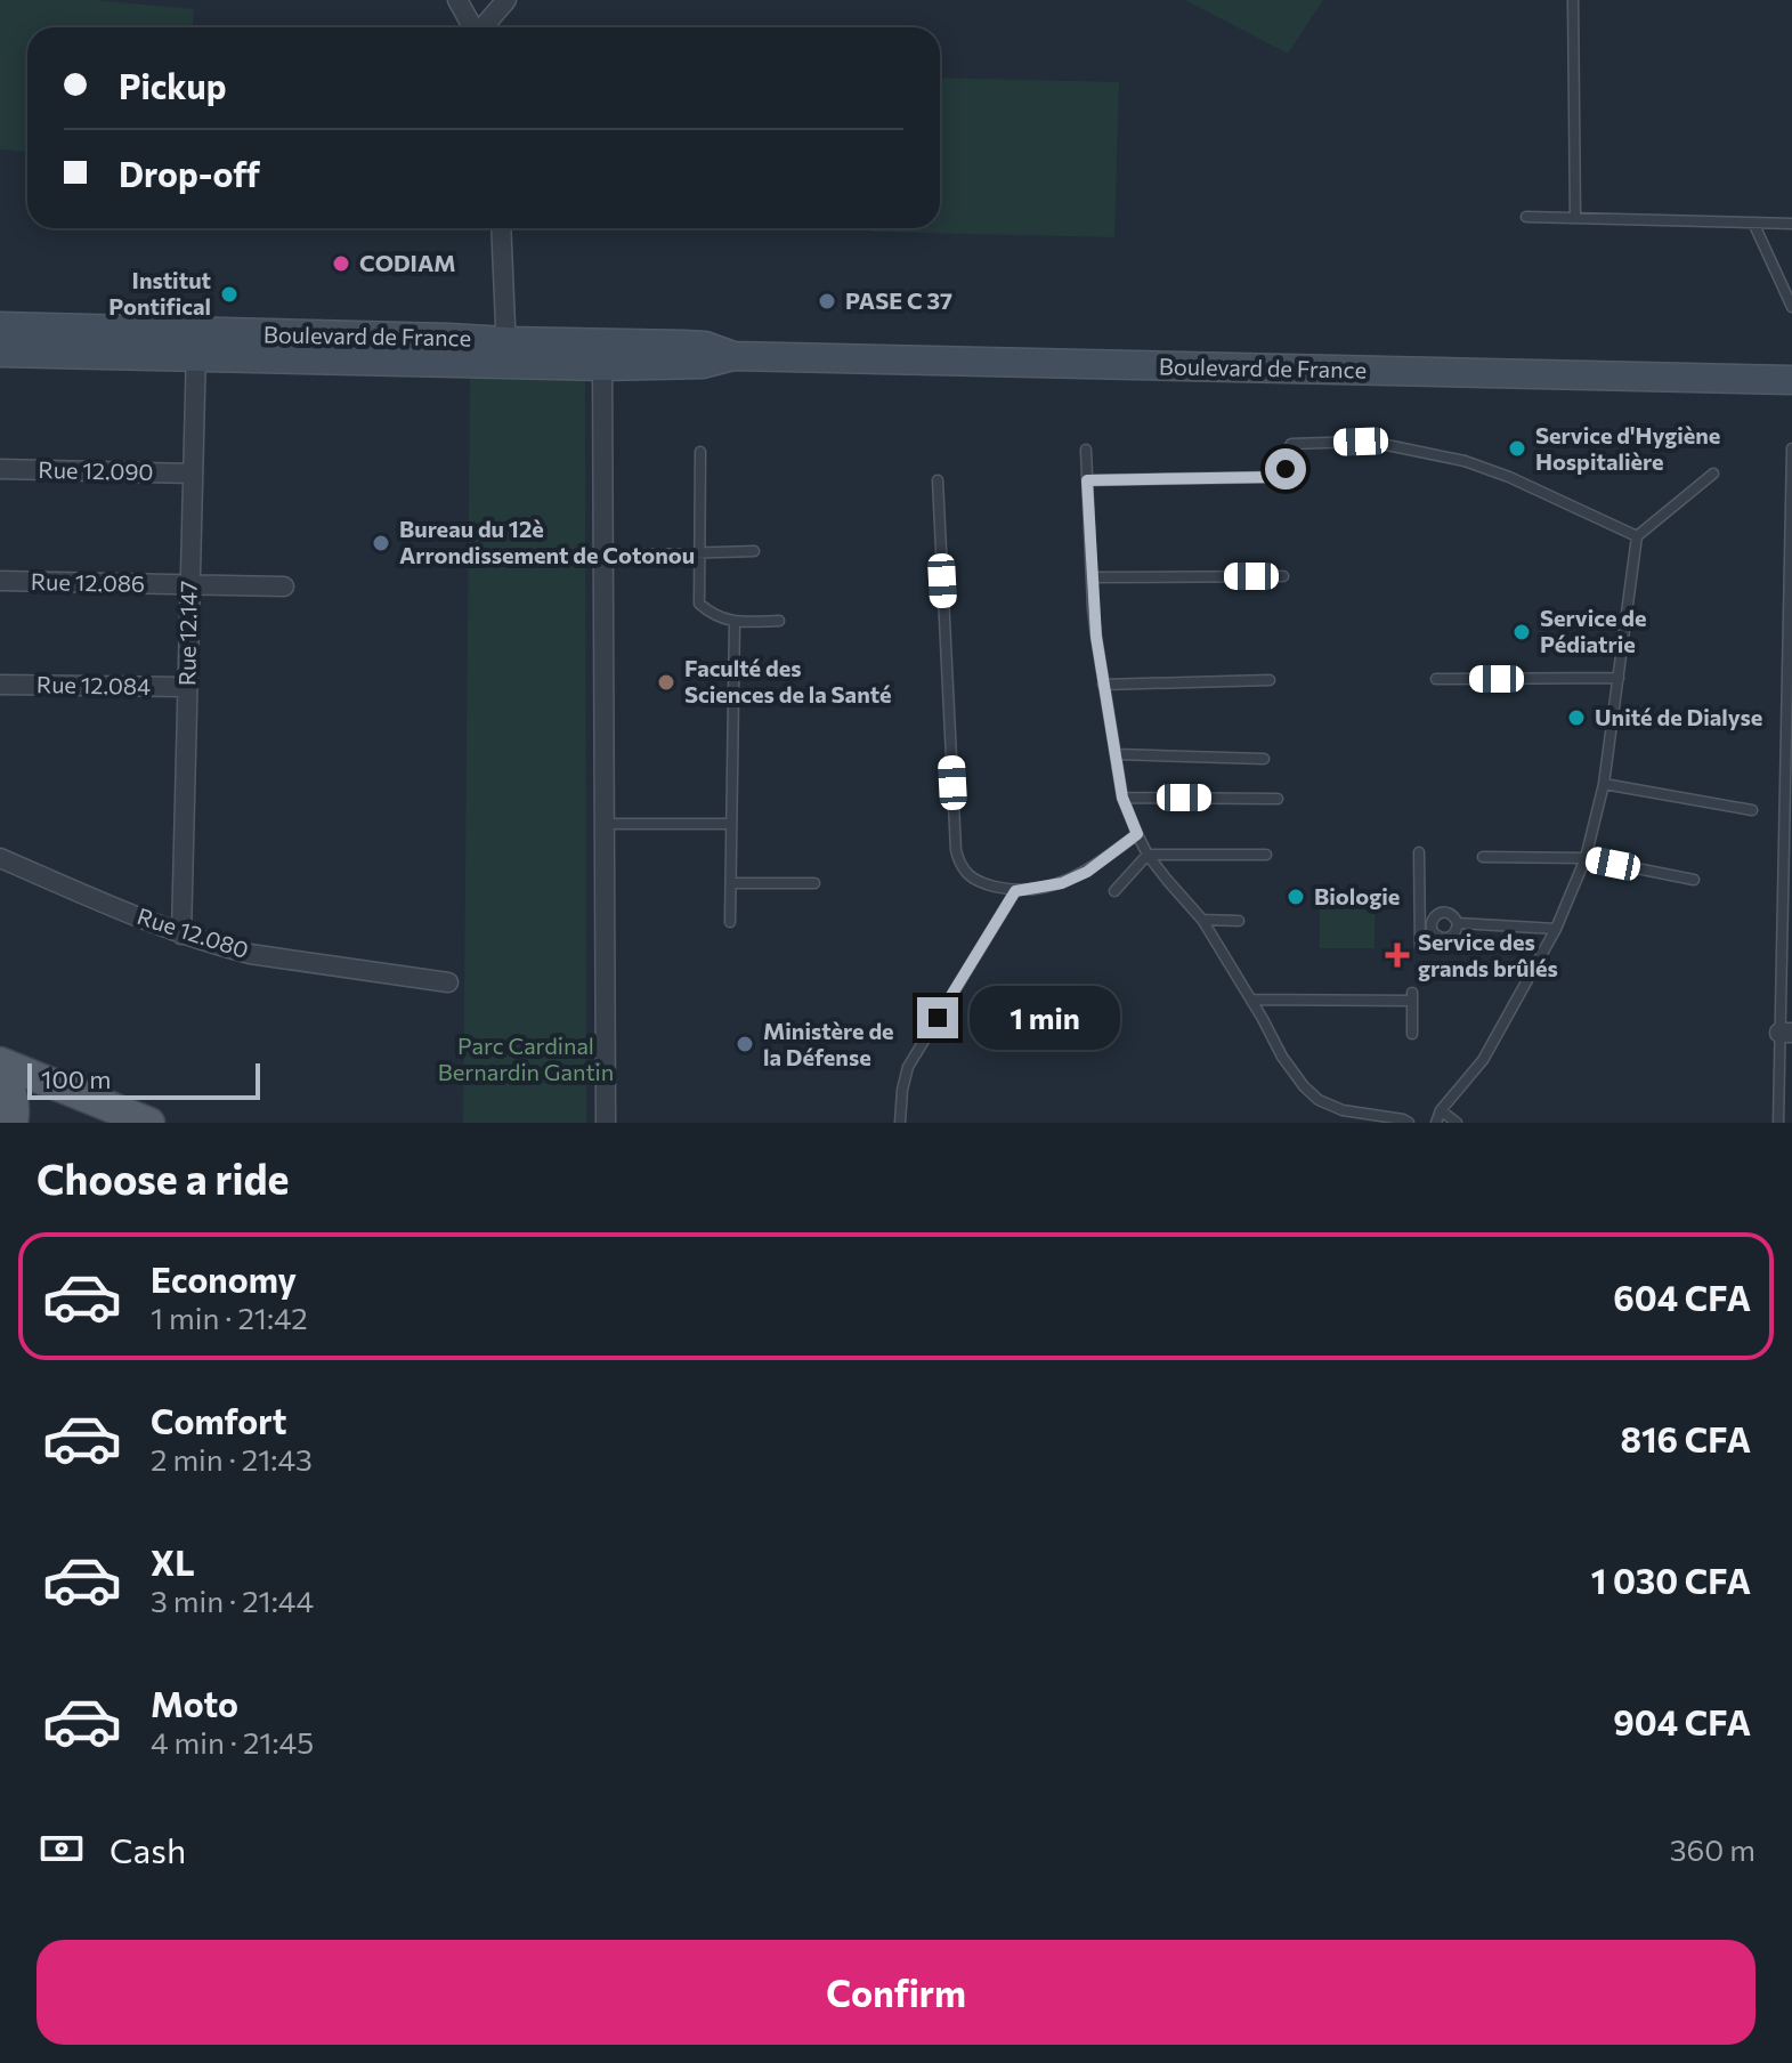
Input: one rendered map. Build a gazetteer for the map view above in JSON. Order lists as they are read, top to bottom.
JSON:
{
  "streets": {
    "street": [
      "Boulevard de France",
      "Rue 12.090",
      "Rue 12.086",
      "Rue 12.147",
      "Rue 12.084",
      "Rue 12.080"
    ]
  },
  "crossings": [
    ["Boulevard de France", "Rue 12.147"],
    ["Rue 12.090", "Rue 12.147"],
    ["Rue 12.086", "Rue 12.147"],
    ["Rue 12.147", "Rue 12.084"],
    ["Rue 12.147", "Rue 12.080"]
  ],
  "parks": ["Parc Cardinal Bernardin Gantin"],
  "places": {
    "other": [
      "CODIAM",
      "Institut Pontifical",
      "PASE C 37",
      "Service d'Hygiène Hospitalière",
      "Bureau du 12è Arrondissement de Cotonou",
      "Service de Pédiatrie",
      "Faculté des Sciences de la Santé",
      "Unité de Dialyse",
      "Biologie",
      "Ministère de la Défense"
    ],
    "health": ["Service des grands brûlés"]
  },
  "scale_bar": "100 m",
  "page": {
    "banner": ["Pickup", "Drop-off"],
    "bubble": "1 min",
    "scale": "100 m",
    "heading": "Choose a ride",
    "list": [
      {
        "name": "Economy",
        "note": "1 min · 21:42",
        "value": "604 CFA"
      },
      {
        "name": "Comfort",
        "note": "2 min · 21:43",
        "value": "816 CFA"
      },
      {
        "name": "XL",
        "note": "3 min · 21:44",
        "value": "1 030 CFA"
      },
      {
        "name": "Moto",
        "note": "4 min · 21:45",
        "value": "904 CFA"
      }
    ],
    "pay": ["Cash", "360 m"],
    "buttons": "Confirm"
  }
}
